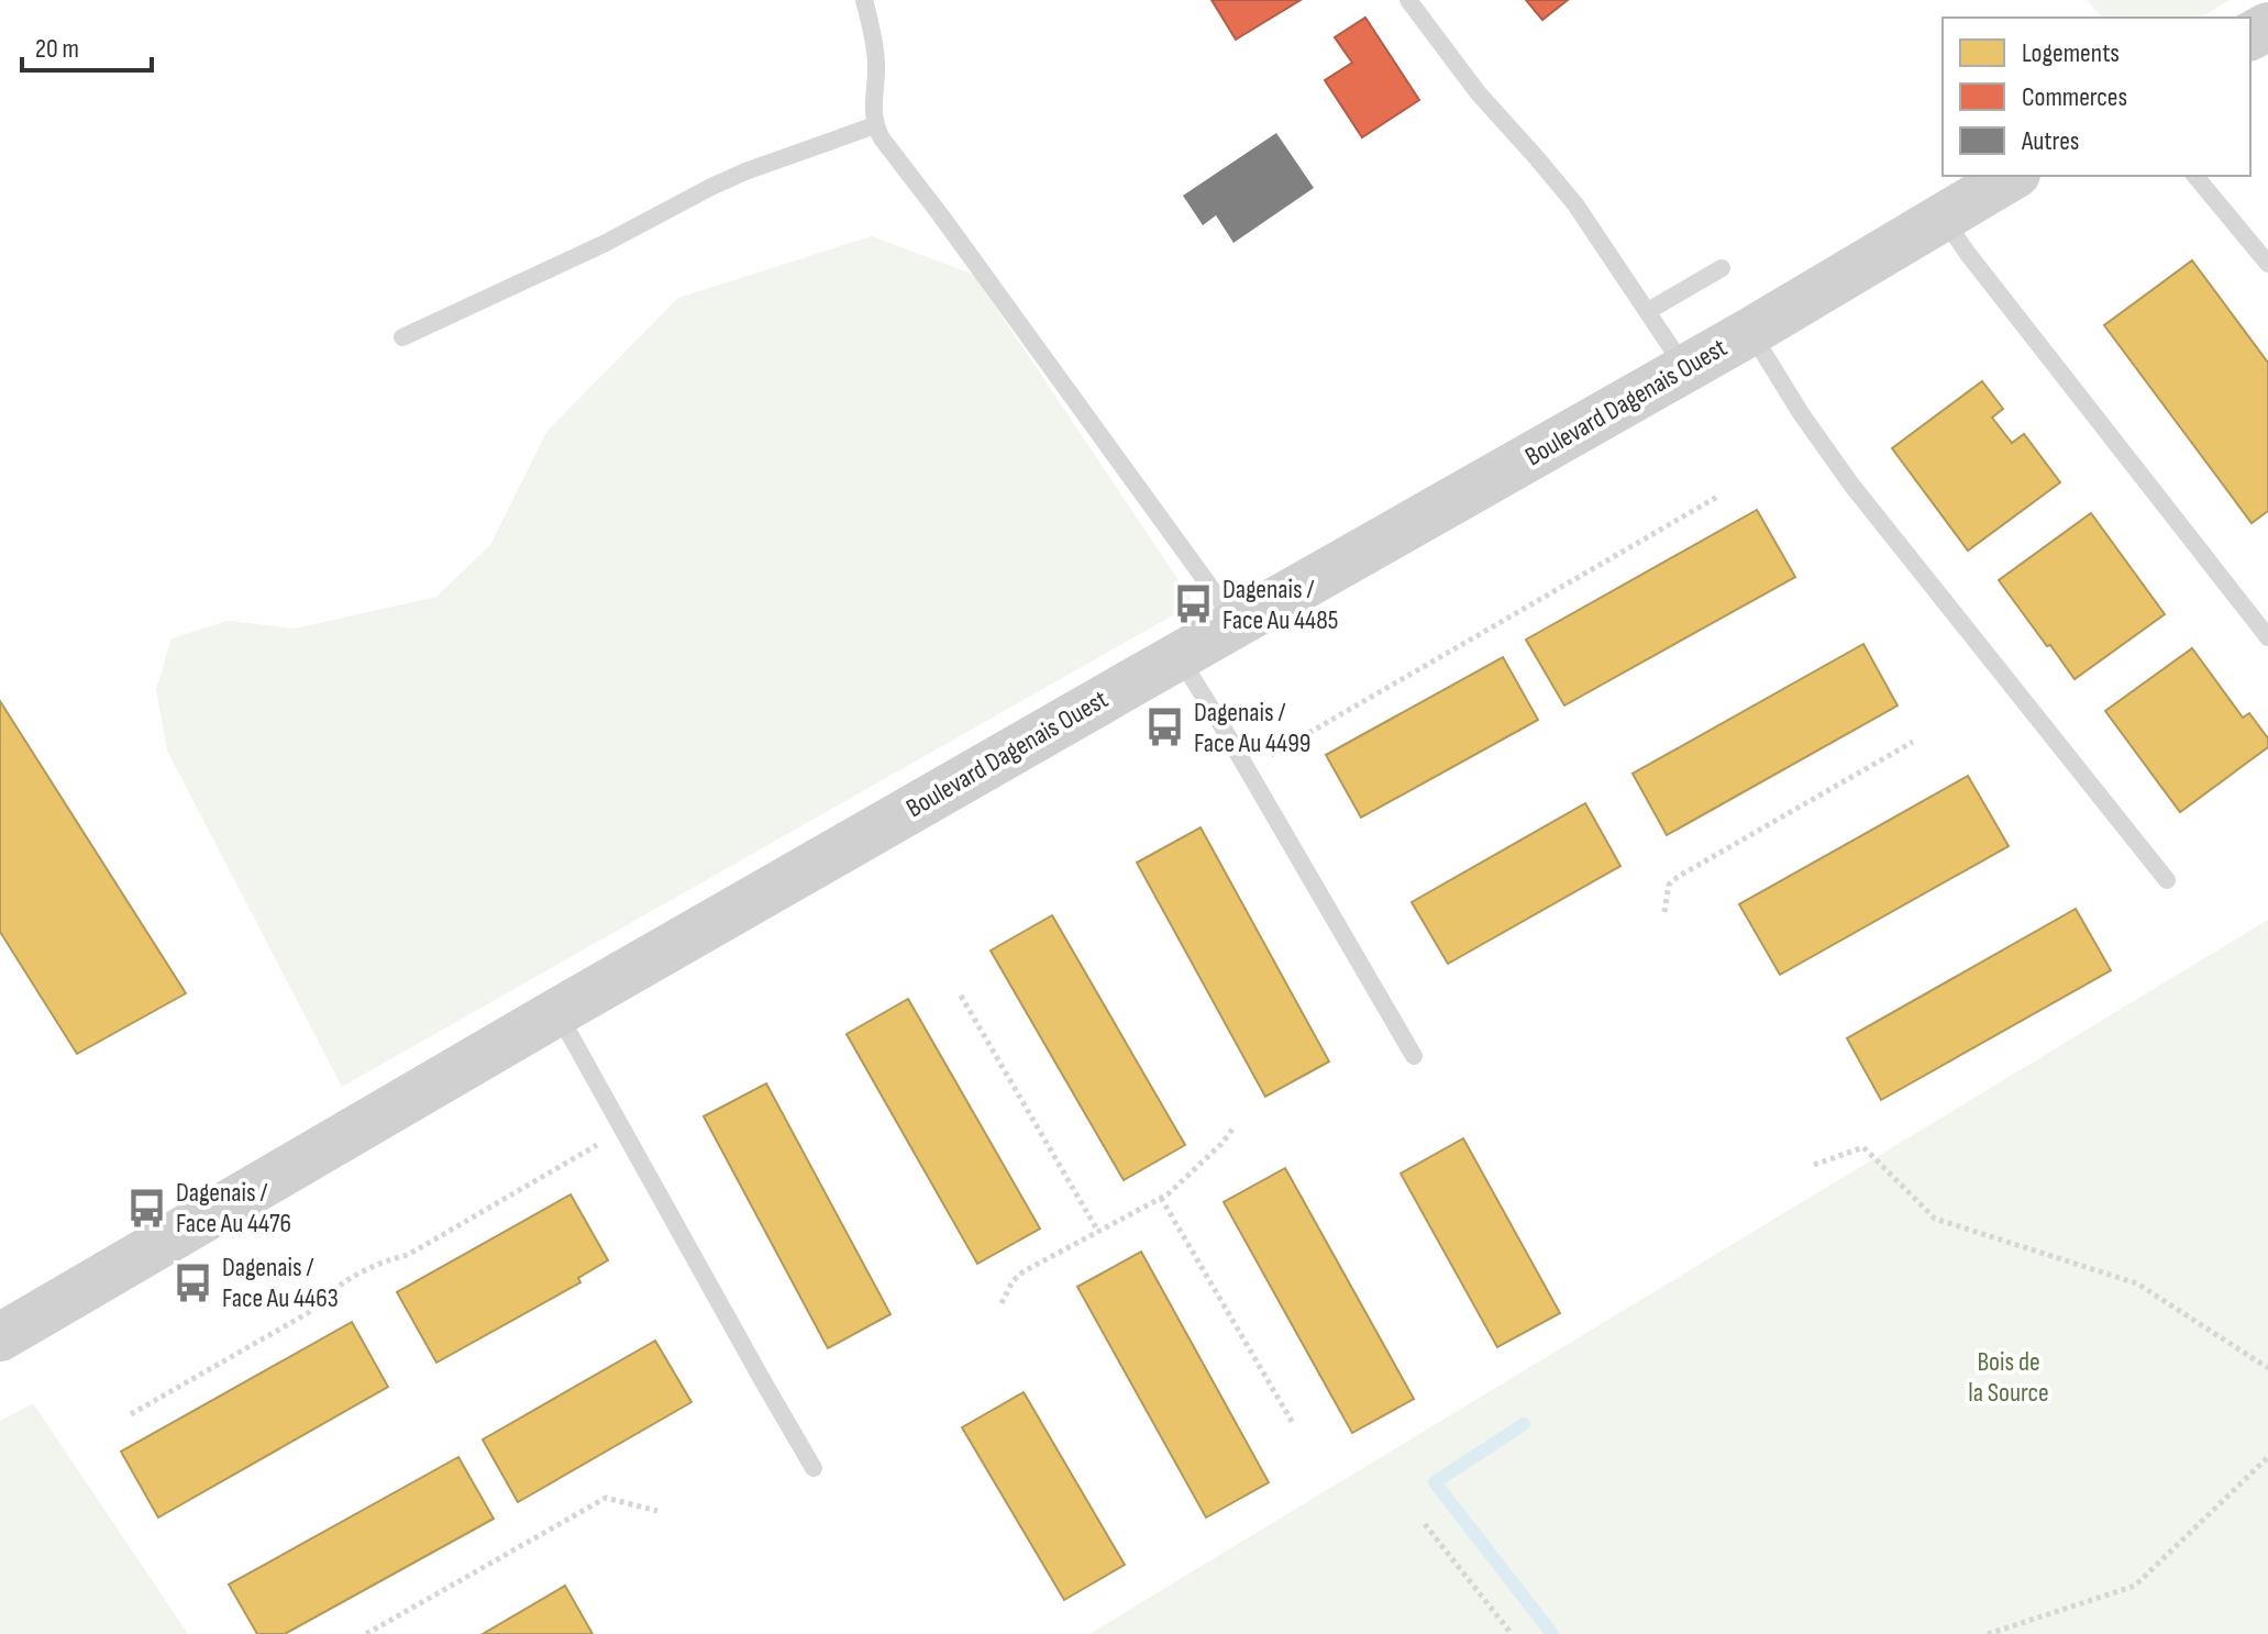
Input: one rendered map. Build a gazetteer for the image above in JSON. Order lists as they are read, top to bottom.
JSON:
{
  "streets": {
    "main road": ["Boulevard Dagenais Ouest"]
  },
  "parks": ["Bois de la Source"],
  "places": {
    "bus stop": [
      "Dagenais / Face Au 4485",
      "Dagenais / Face Au 4499",
      "Dagenais / Face Au 4476",
      "Dagenais / Face Au 4463"
    ]
  },
  "legend": ["Logements", "Commerces", "Autres"],
  "scale_bar": "20 m"
}
